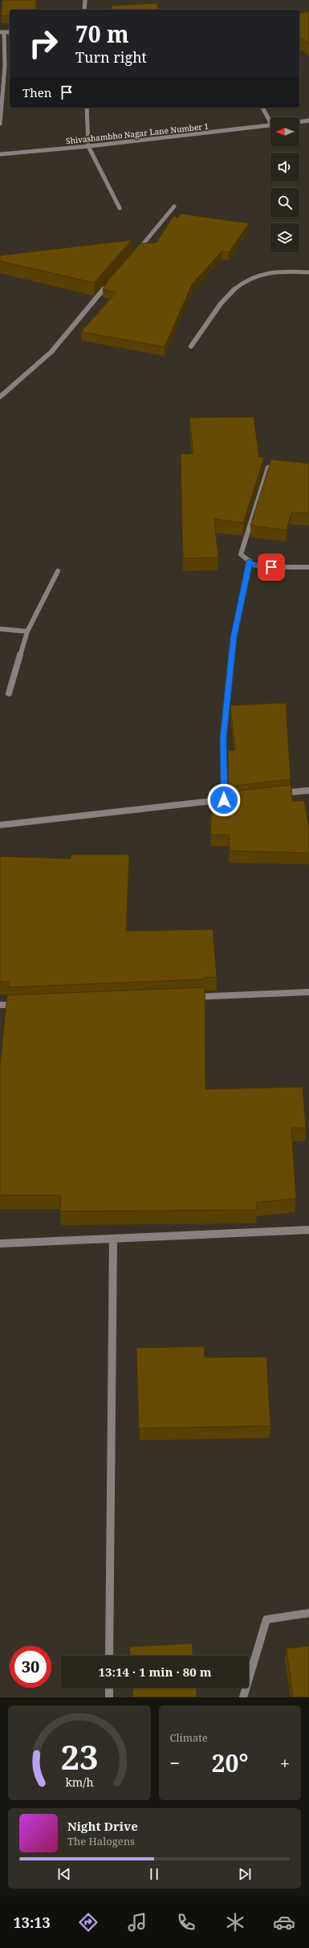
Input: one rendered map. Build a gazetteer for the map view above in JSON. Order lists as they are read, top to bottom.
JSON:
{
  "streets": {
    "street": ["Shivashambho Nagar Lane Number 1"]
  },
  "north": "left",
  "page": {
    "turn": ["70 m", "Turn right"],
    "then": "Then",
    "limit": "30",
    "trip": "13:14 · 1 min · 80 m",
    "tile": "Climate",
    "heat": ["−", "20°", "+"],
    "song": ["Night Drive", "The Halogens"],
    "tabs": "13:13",
    "gauge": ["23", "km/h"]
  }
}
